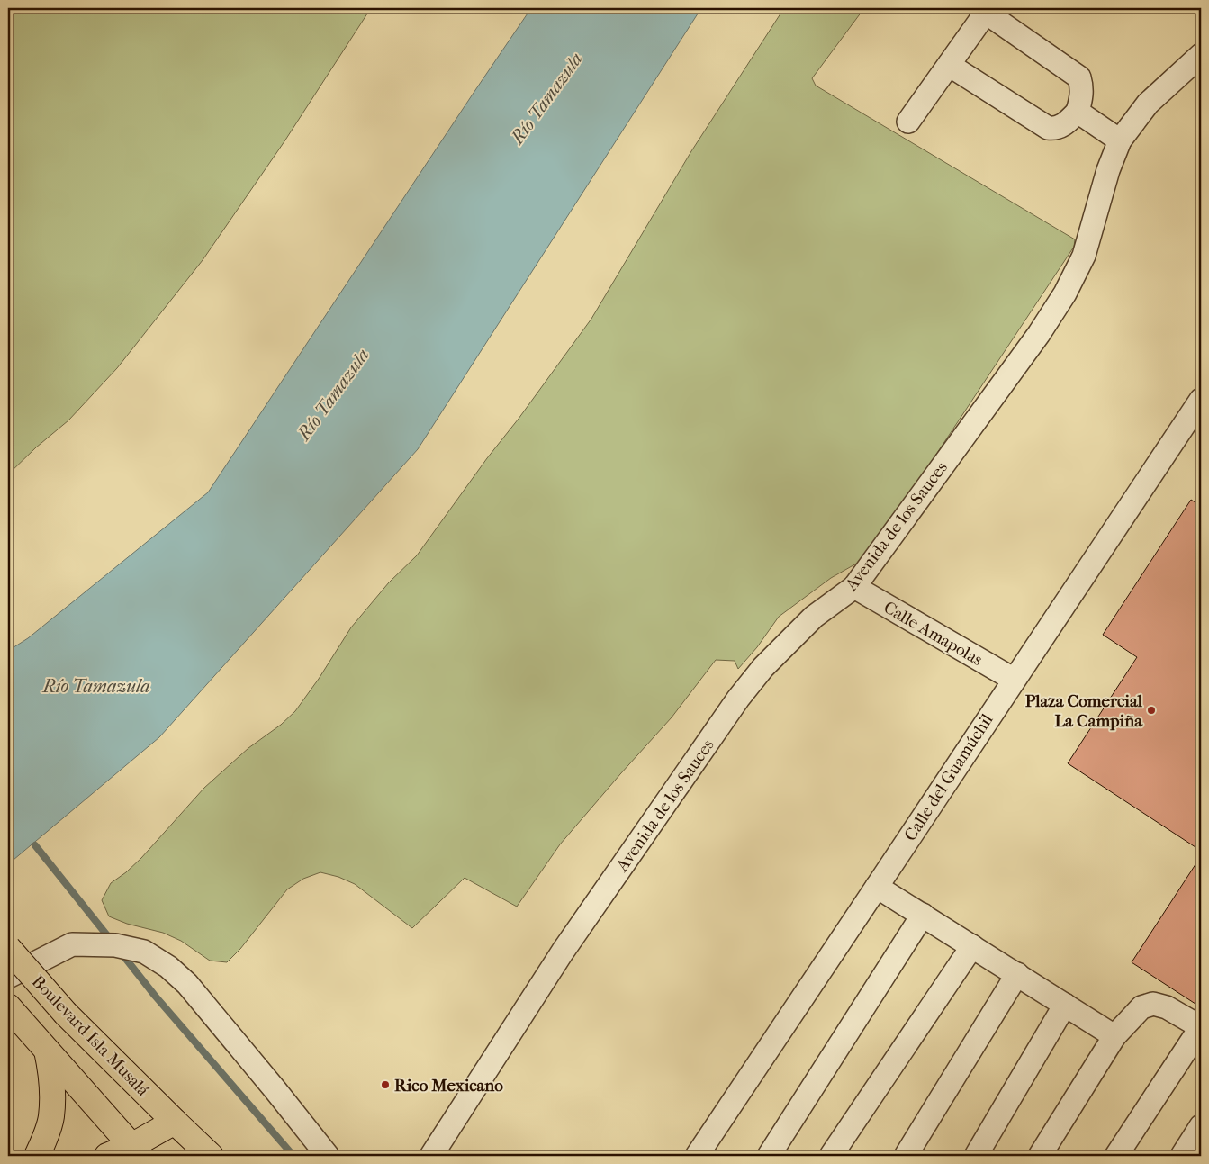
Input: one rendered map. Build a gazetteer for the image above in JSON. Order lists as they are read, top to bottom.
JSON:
{
  "streets": {
    "main road": ["Boulevard Isla Musalá"],
    "street": ["Avenida de los Sauces", "Calle Amapolas", "Calle del Guamúchil"]
  },
  "crossings": [
    ["Avenida de los Sauces", "Calle Amapolas"],
    ["Calle Amapolas", "Calle del Guamúchil"]
  ],
  "water": ["Río Tamazula"],
  "places": ["Plaza Comercial La Campiña", "Rico Mexicano"]
}
